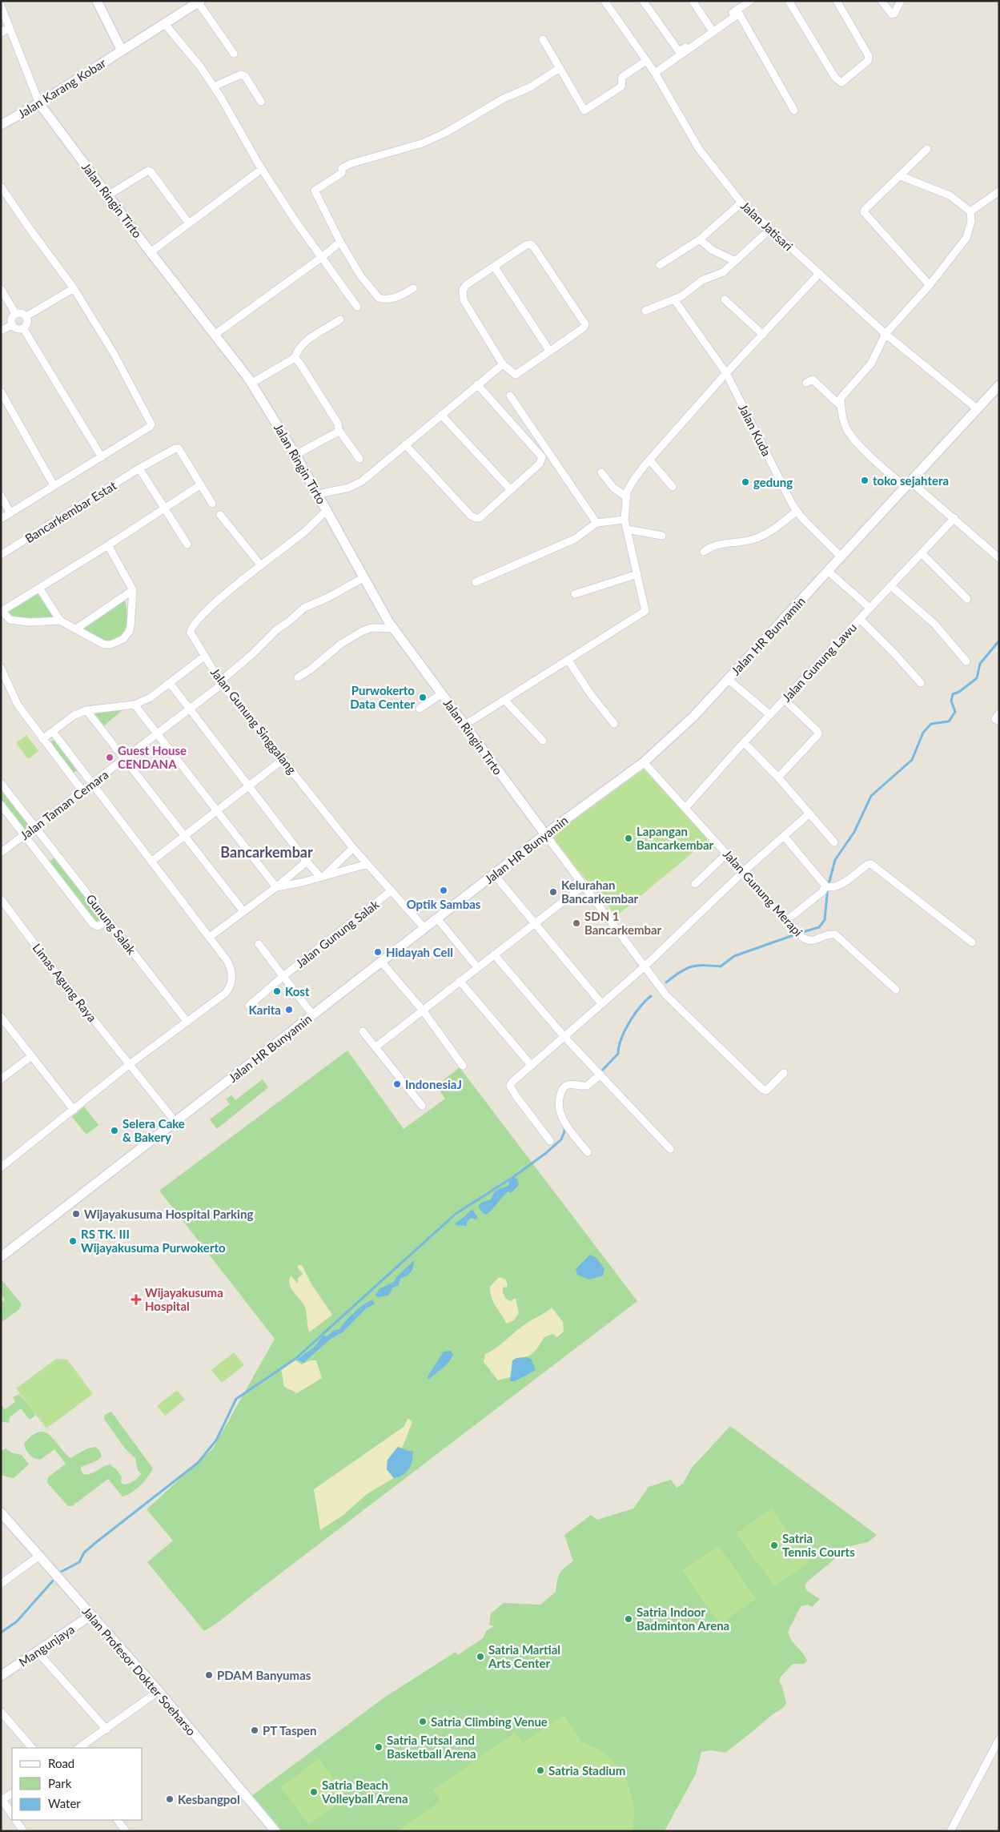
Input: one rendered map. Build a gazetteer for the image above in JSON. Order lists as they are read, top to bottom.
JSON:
{
  "streets": {
    "street": [
      "Jalan Karang Kobar",
      "Jalan Ringin Tirto",
      "Jalan Jatisari",
      "Jalan Kuda",
      "Bancarkembar Estat",
      "Jalan HR Bunyamin",
      "Jalan Gunung Lawu",
      "Jalan Gunung Singgalang",
      "Jalan Taman Cemara",
      "Jalan Gunung Merapi",
      "Gunung Salak",
      "Jalan Gunung Salak",
      "Limas Agung Raya",
      "Mangunjaya",
      "Jalan Profesor Dokter Soeharso"
    ]
  },
  "crossings": [
    ["Jalan Karang Kobar", "Jalan Ringin Tirto"],
    ["Jalan Ringin Tirto", "Jalan HR Bunyamin"],
    ["Jalan Ringin Tirto", "Jalan Gunung Singgalang"],
    ["Jalan Ringin Tirto", "Jalan Taman Cemara"],
    ["Jalan Jatisari", "Jalan HR Bunyamin"],
    ["Jalan Kuda", "Jalan HR Bunyamin"],
    ["Jalan HR Bunyamin", "Jalan Gunung Singgalang"],
    ["Jalan HR Bunyamin", "Jalan Gunung Merapi"],
    ["Jalan HR Bunyamin", "Limas Agung Raya"],
    ["Jalan Gunung Lawu", "Jalan Gunung Merapi"],
    ["Jalan Gunung Singgalang", "Jalan Taman Cemara"],
    ["Jalan Gunung Singgalang", "Jalan Gunung Salak"],
    ["Jalan Taman Cemara", "Gunung Salak"],
    ["Mangunjaya", "Jalan Profesor Dokter Soeharso"]
  ],
  "districts": ["Bancarkembar"],
  "places": {
    "other": [
      "toko sejahtera",
      "gedung",
      "Purwokerto Data Center",
      "Guest House CENDANA",
      "Lapangan Bancarkembar",
      "Optik Sambas",
      "Kelurahan Bancarkembar",
      "SDN 1 Bancarkembar",
      "Hidayah Cell",
      "Kost",
      "Karita",
      "IndonesiaJ",
      "Selera Cake & Bakery",
      "Wijayakusuma Hospital Parking",
      "RS TK. III Wijayakusuma Purwokerto",
      "Satria Tennis Courts",
      "Satria Indoor Badminton Arena",
      "Satria Martial Arts Center",
      "PDAM Banyumas",
      "Satria Climbing Venue",
      "PT Taspen",
      "Satria Futsal and Basketball Arena",
      "Satria Stadium",
      "Satria Beach Volleyball Arena",
      "Kesbangpol"
    ],
    "health": ["Wijayakusuma Hospital"]
  },
  "legend": ["Road", "Park", "Water"]
}
